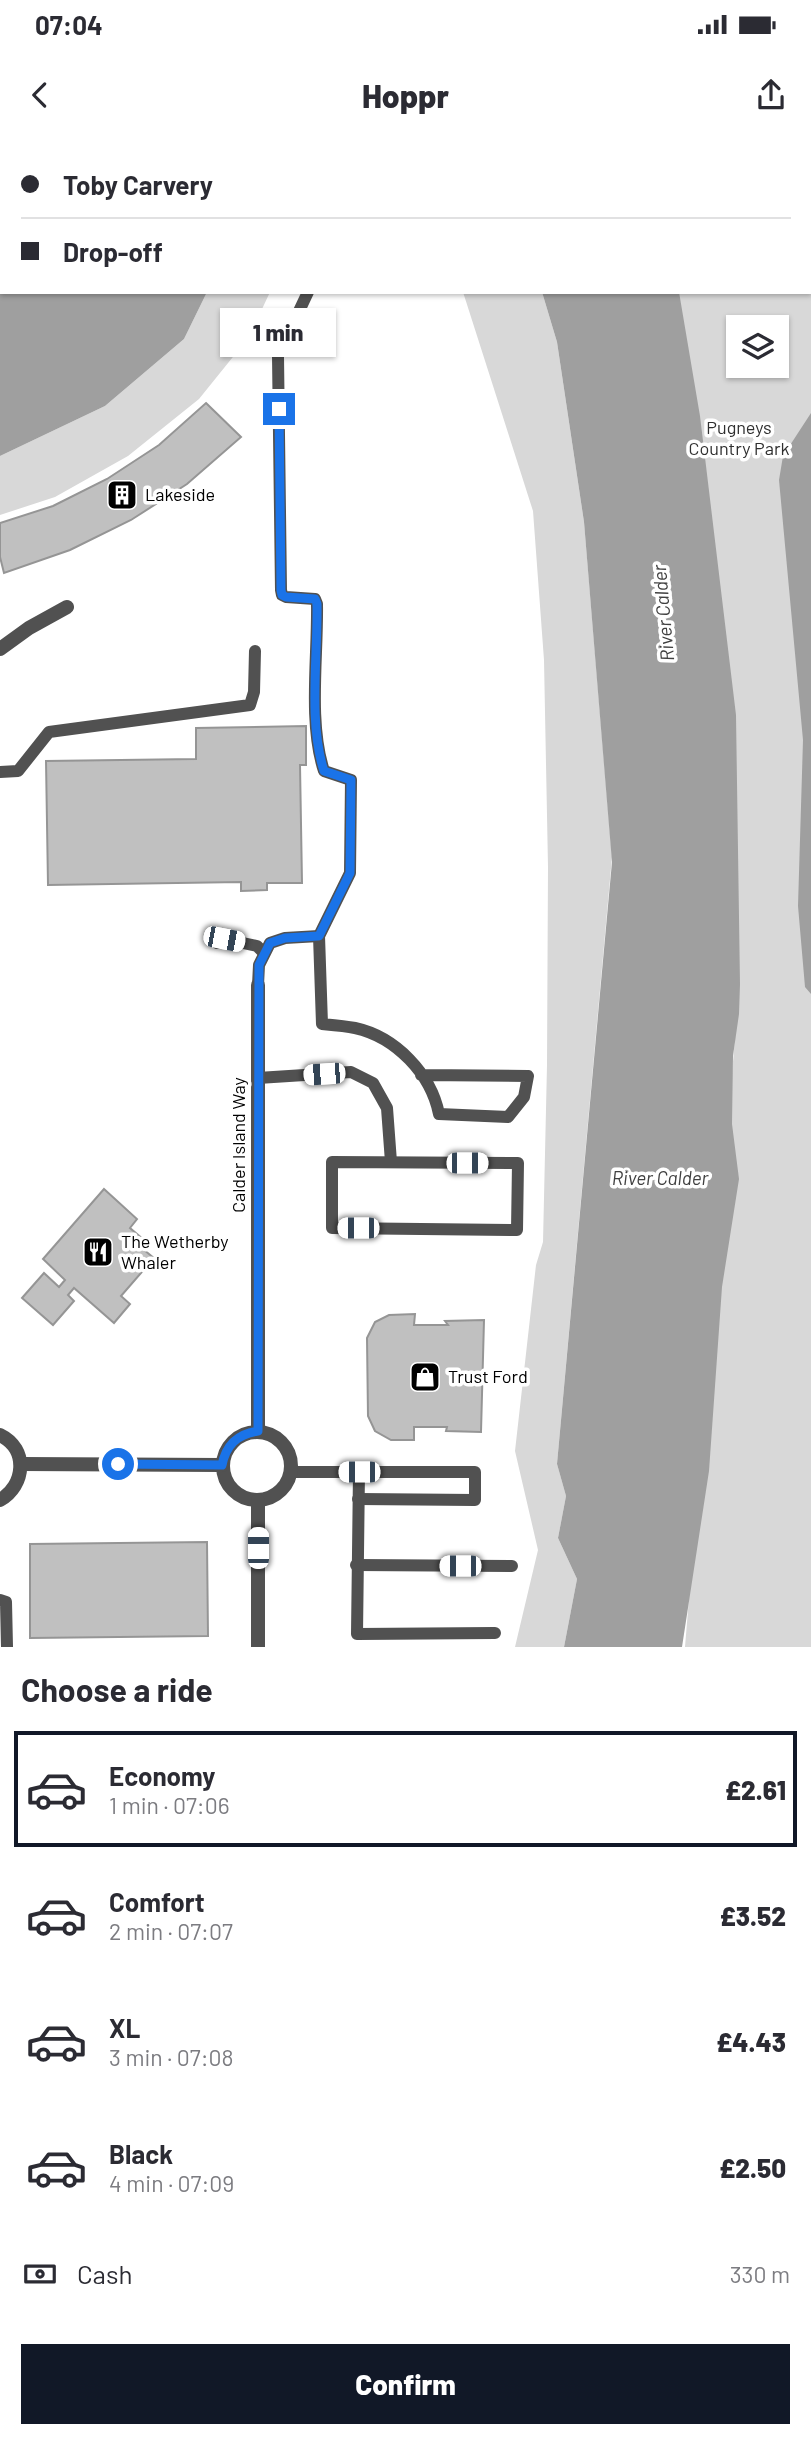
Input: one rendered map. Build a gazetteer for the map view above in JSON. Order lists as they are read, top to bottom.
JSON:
{
  "streets": {
    "street": ["Calder Island Way"]
  },
  "water": ["River Calder"],
  "parks": ["Pugneys Country Park"],
  "places": {
    "building": ["Lakeside"],
    "restaurant": ["The Wetherby Whaler"],
    "shop": ["Trust Ford"]
  },
  "page": {
    "status": "07:04",
    "header": "Hoppr",
    "banner": ["Toby Carvery", "Drop-off"],
    "bubble": "1 min",
    "heading": "Choose a ride",
    "list": [
      {
        "name": "Economy",
        "note": "1 min · 07:06",
        "value": "£2.61"
      },
      {
        "name": "Comfort",
        "note": "2 min · 07:07",
        "value": "£3.52"
      },
      {
        "name": "XL",
        "note": "3 min · 07:08",
        "value": "£4.43"
      },
      {
        "name": "Black",
        "note": "4 min · 07:09",
        "value": "£2.50"
      }
    ],
    "pay": ["Cash", "330 m"],
    "buttons": "Confirm"
  }
}
